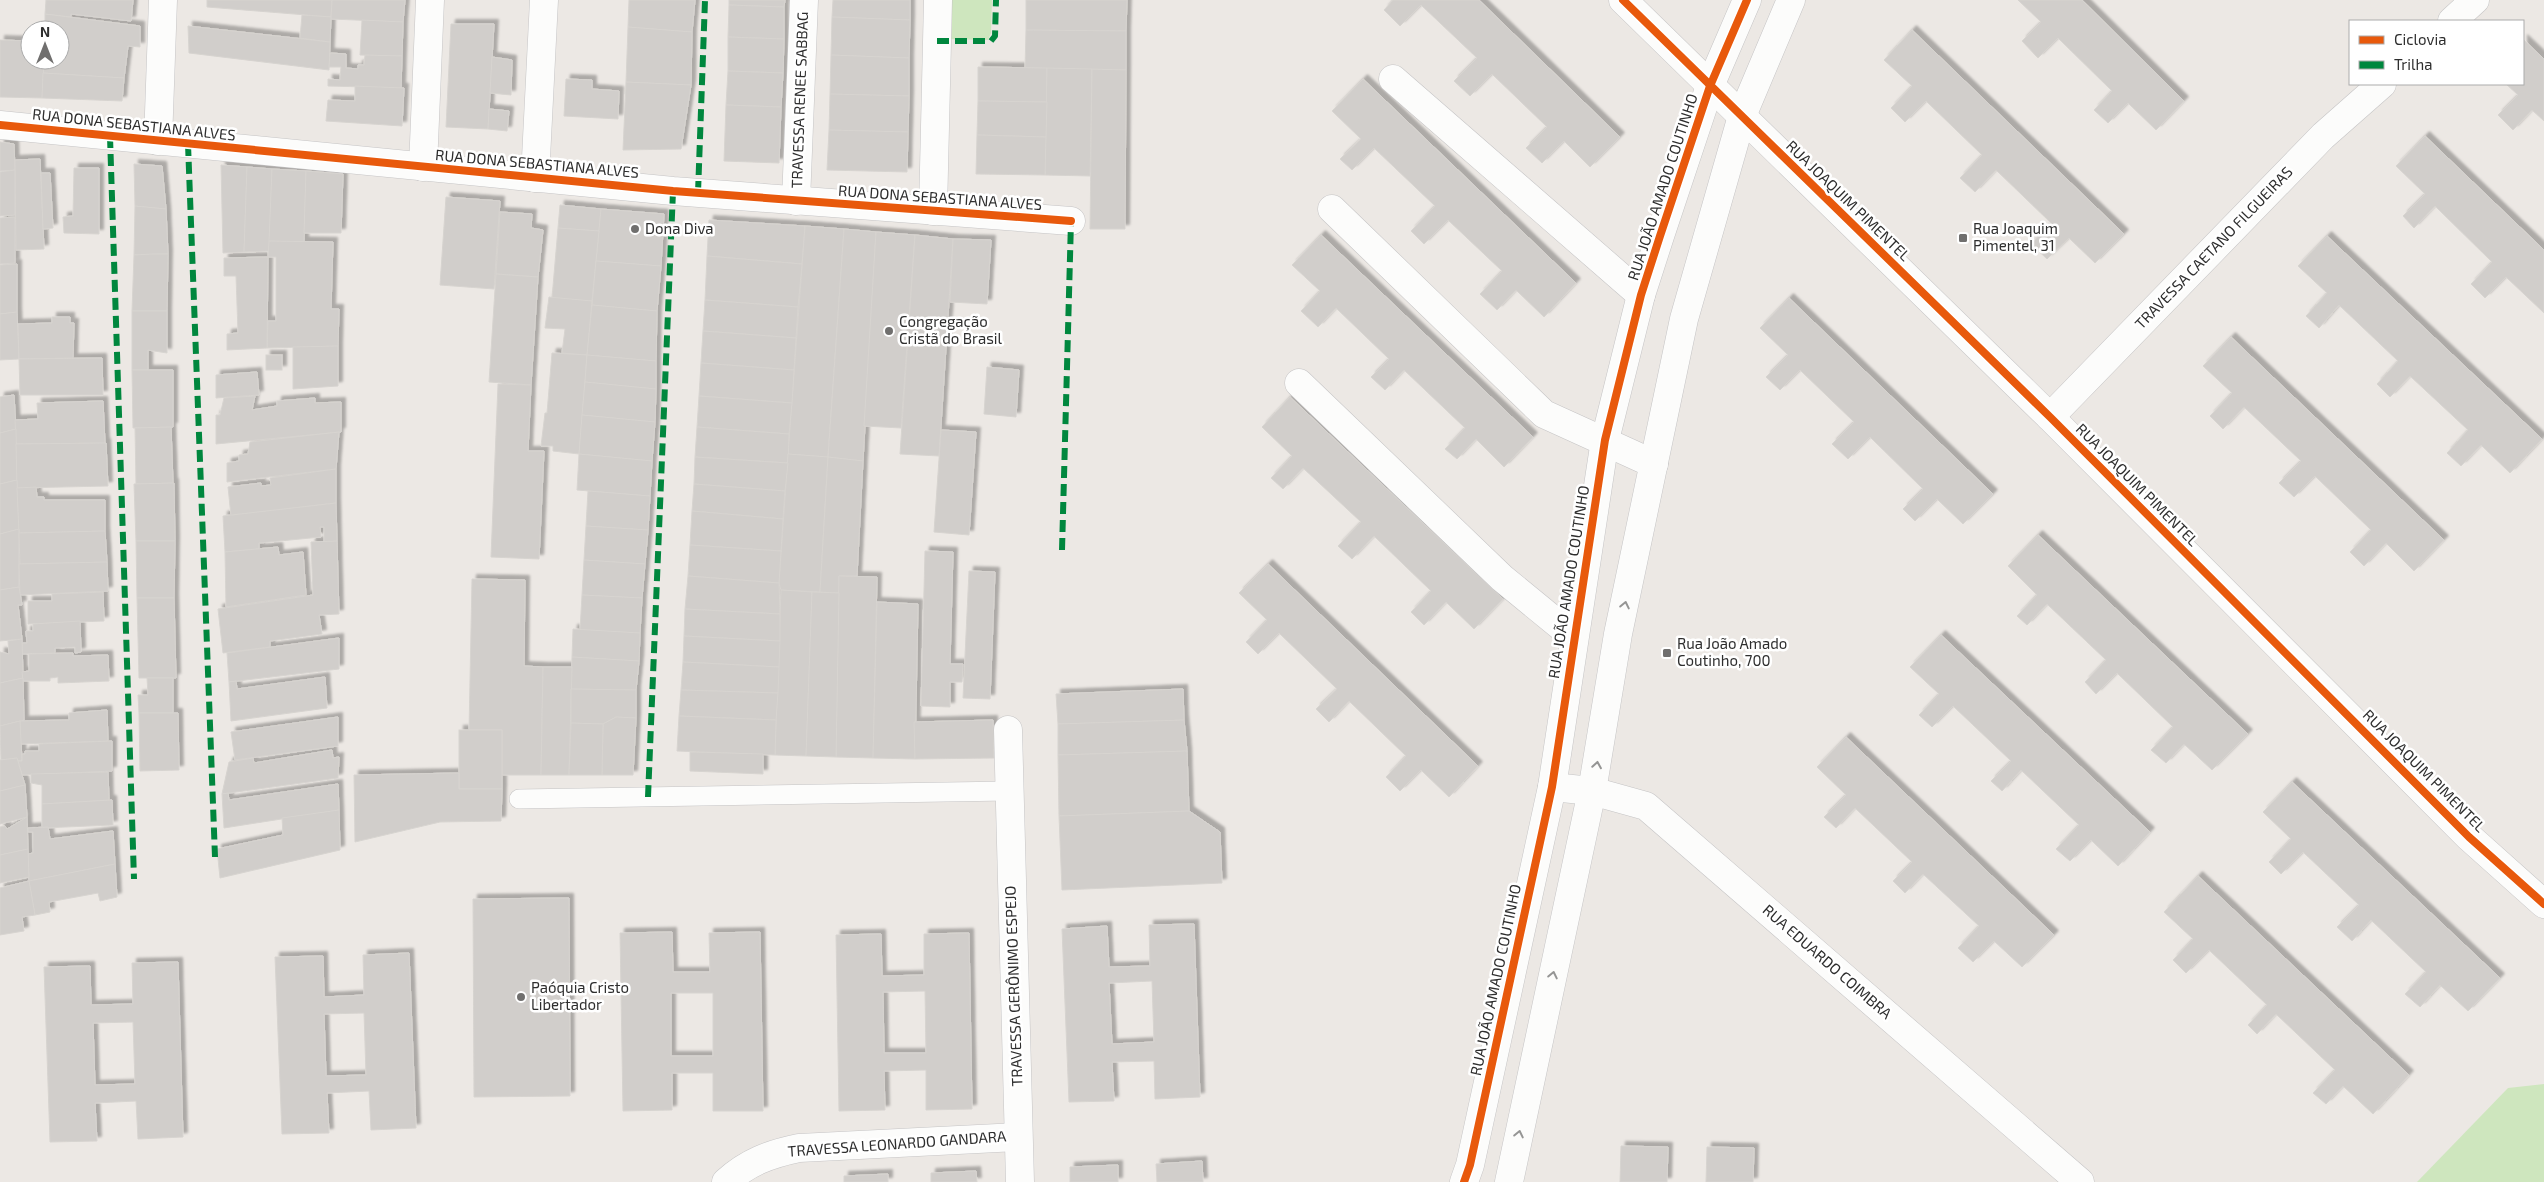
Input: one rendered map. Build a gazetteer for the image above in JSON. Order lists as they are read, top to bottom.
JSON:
{
  "streets": {
    "street": [
      "TRAVESSA RENEE SABBAG",
      "RUA DONA SEBASTIANA ALVES",
      "RUA JOÃO AMADO COUTINHO",
      "RUA JOAQUIM PIMENTEL",
      "TRAVESSA CAETANO FILGUEIRAS",
      "RUA EDUARDO COIMBRA",
      "TRAVESSA GERÔNIMO ESPEJO",
      "TRAVESSA LEONARDO GANDARA"
    ]
  },
  "crossings": [
    ["TRAVESSA RENEE SABBAG", "RUA DONA SEBASTIANA ALVES"],
    ["RUA JOÃO AMADO COUTINHO", "RUA JOAQUIM PIMENTEL"],
    ["RUA JOÃO AMADO COUTINHO", "RUA EDUARDO COIMBRA"],
    ["RUA JOAQUIM PIMENTEL", "TRAVESSA CAETANO FILGUEIRAS"],
    ["TRAVESSA GERÔNIMO ESPEJO", "TRAVESSA LEONARDO GANDARA"]
  ],
  "places": {
    "other": ["Dona Diva", "Congregação Cristã do Brasil", "Paóquia Cristo Libertador"],
    "transit": ["Rua Joaquim Pimentel, 31", "Rua João Amado Coutinho, 700"]
  },
  "legend": ["Ciclovia", "Trilha"],
  "north": "top"
}
